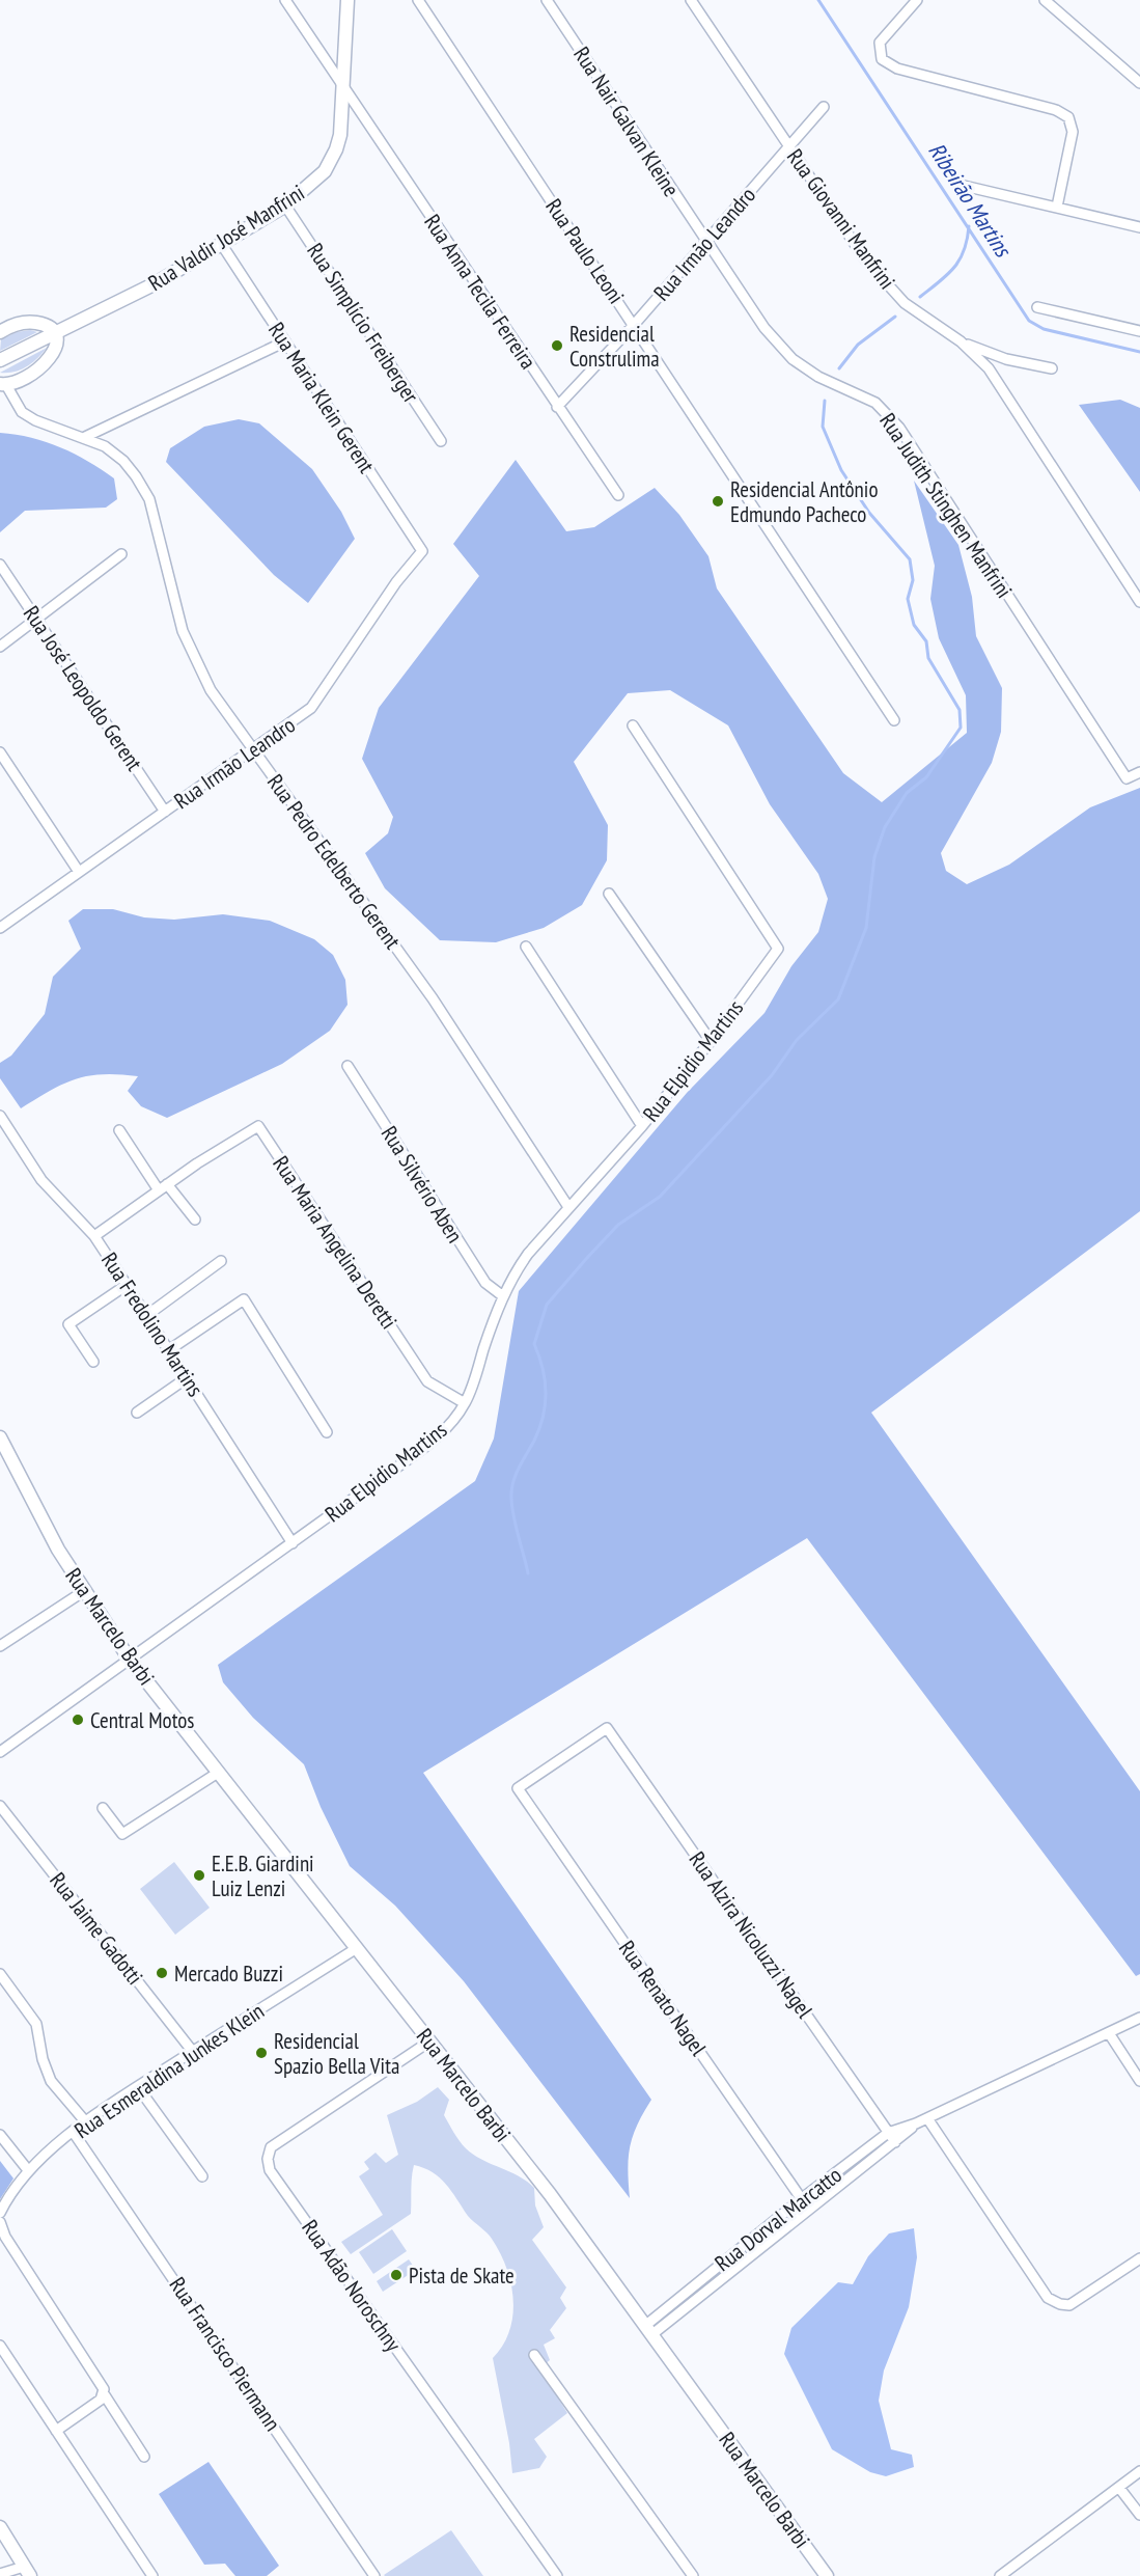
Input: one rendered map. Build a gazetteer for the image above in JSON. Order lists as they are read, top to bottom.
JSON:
{
  "streets": {
    "street": [
      "Rua Nair Galvan Kleine",
      "Rua Giovanni Manfrini",
      "Rua Valdir José Manfrini",
      "Rua Irmão Leandro",
      "Rua Paulo Leoni",
      "Rua Anna Tecila Ferreira",
      "Rua Simplício Freiberger",
      "Rua Maria Klein Gerent",
      "Rua Judith Stinghen Manfrini",
      "Rua José Leopoldo Gerent",
      "Rua Pedro Edelberto Gerent",
      "Rua Elpidio Martins",
      "Rua Silvério Aben",
      "Rua Maria Angelina Deretti",
      "Rua Fredolino Martins",
      "Rua Marcelo Barbi",
      "Rua Jaime Gadotti",
      "Rua Alzira Nicoluzzi Nagel",
      "Rua Renato Nagel",
      "Rua Esmeraldina Junkes Klein",
      "Rua Dorval Marcatto",
      "Rua Adão Noroschny",
      "Rua Francisco Piermann"
    ]
  },
  "crossings": [
    ["Rua Nair Galvan Kleine", "Rua Irmão Leandro"],
    ["Rua Nair Galvan Kleine", "Rua Judith Stinghen Manfrini"],
    ["Rua Giovanni Manfrini", "Rua Irmão Leandro"],
    ["Rua Valdir José Manfrini", "Rua Anna Tecila Ferreira"],
    ["Rua Valdir José Manfrini", "Rua Simplício Freiberger"],
    ["Rua Valdir José Manfrini", "Rua Maria Klein Gerent"],
    ["Rua Irmão Leandro", "Rua Paulo Leoni"],
    ["Rua Irmão Leandro", "Rua Anna Tecila Ferreira"],
    ["Rua Irmão Leandro", "Rua Maria Klein Gerent"],
    ["Rua Irmão Leandro", "Rua Judith Stinghen Manfrini"],
    ["Rua Irmão Leandro", "Rua José Leopoldo Gerent"],
    ["Rua Irmão Leandro", "Rua Pedro Edelberto Gerent"],
    ["Rua Pedro Edelberto Gerent", "Rua Elpidio Martins"],
    ["Rua Elpidio Martins", "Rua Silvério Aben"],
    ["Rua Elpidio Martins", "Rua Maria Angelina Deretti"],
    ["Rua Elpidio Martins", "Rua Fredolino Martins"],
    ["Rua Elpidio Martins", "Rua Marcelo Barbi"],
    ["Rua Marcelo Barbi", "Rua Esmeraldina Junkes Klein"],
    ["Rua Marcelo Barbi", "Rua Dorval Marcatto"],
    ["Rua Marcelo Barbi", "Rua Adão Noroschny"],
    ["Rua Jaime Gadotti", "Rua Esmeraldina Junkes Klein"],
    ["Rua Alzira Nicoluzzi Nagel", "Rua Renato Nagel"],
    ["Rua Alzira Nicoluzzi Nagel", "Rua Dorval Marcatto"],
    ["Rua Renato Nagel", "Rua Dorval Marcatto"],
    ["Rua Esmeraldina Junkes Klein", "Rua Francisco Piermann"]
  ],
  "water": ["Ribeirão Martins"],
  "places": [
    "Residencial Construlima",
    "Residencial Antônio Edmundo Pacheco",
    "Central Motos",
    "E.E.B. Giardini Luiz Lenzi",
    "Mercado Buzzi",
    "Residencial Spazio Bella Vita",
    "Pista de Skate"
  ]
}
